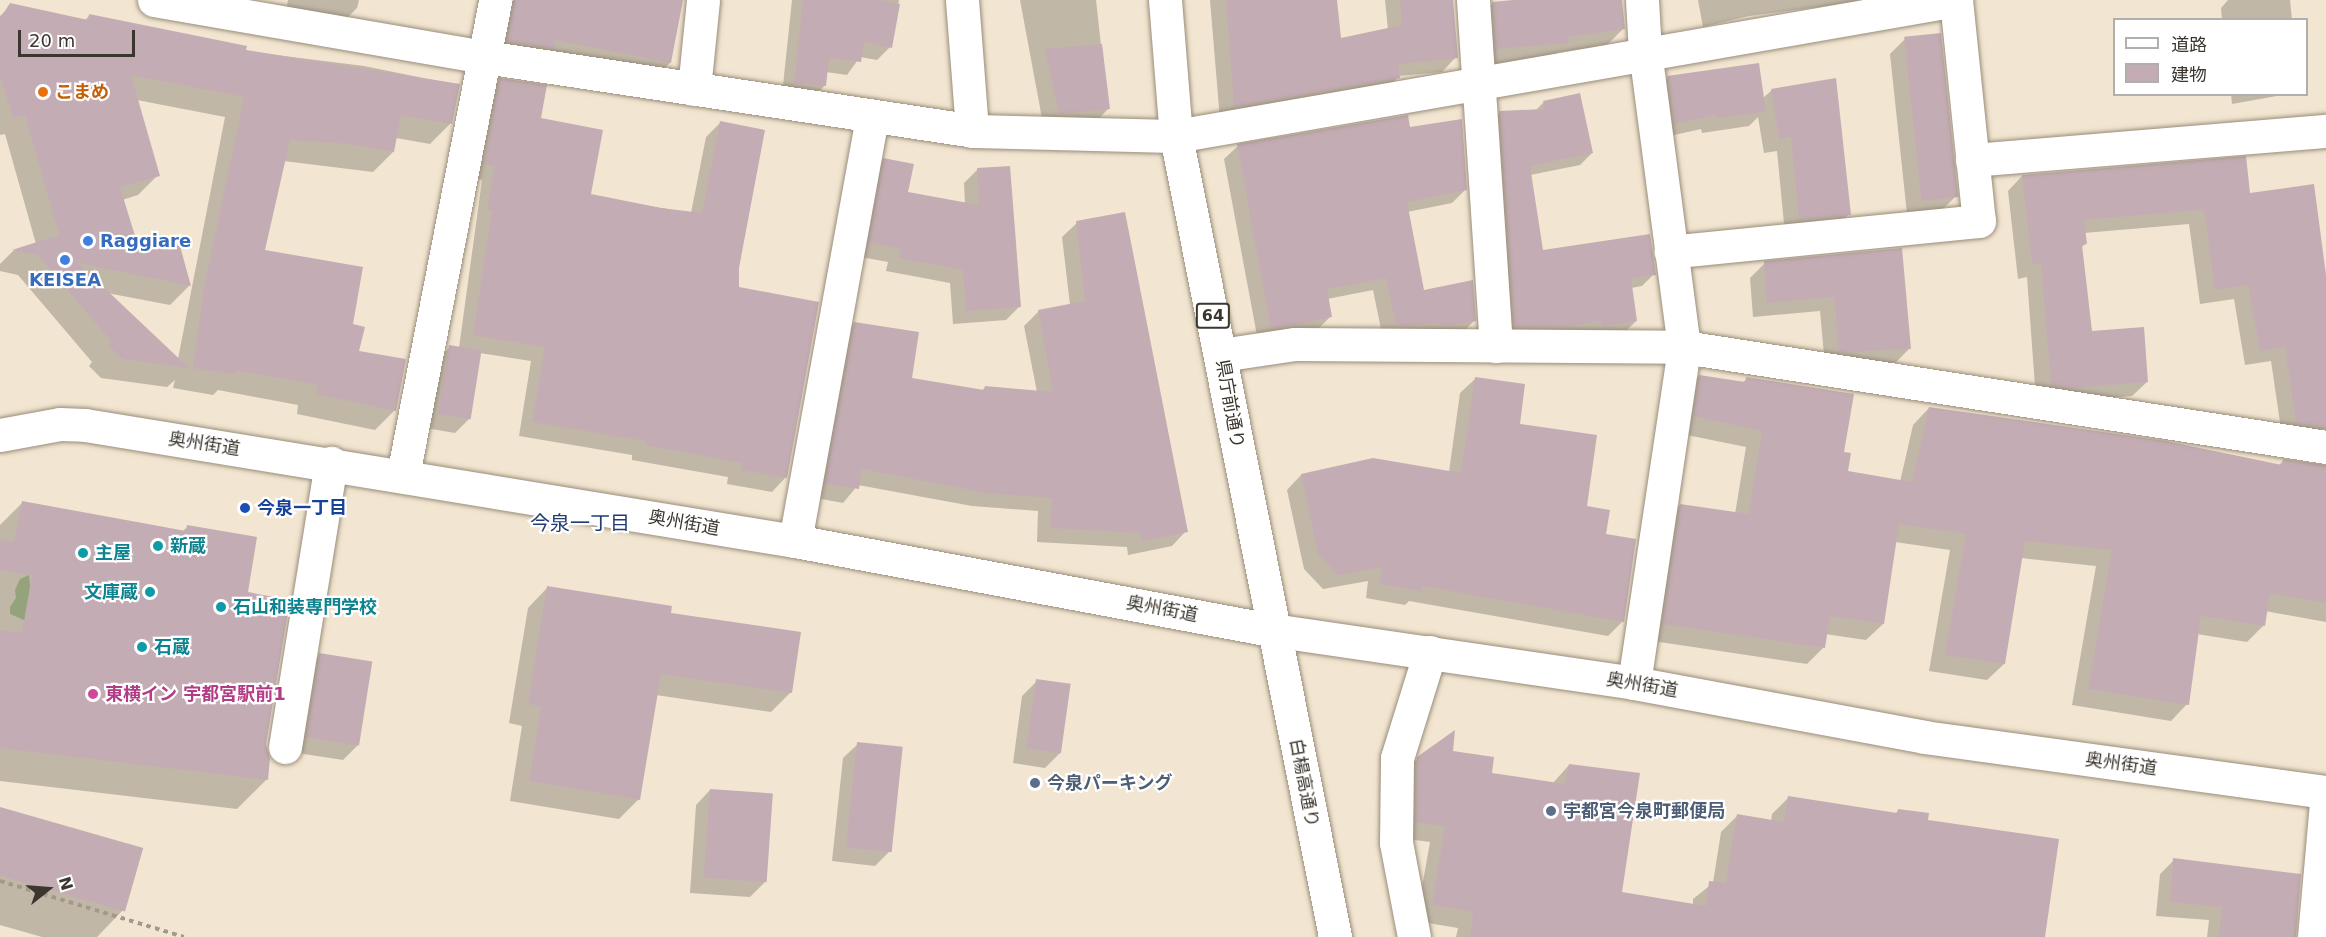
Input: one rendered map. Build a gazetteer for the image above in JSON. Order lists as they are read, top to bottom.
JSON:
{
  "streets": {
    "street": [
      "64",
      "県庁前通り",
      "奥州街道",
      "白楊高通り"
    ]
  },
  "crossings": [
    ["県庁前通り", "奥州街道"],
    ["県庁前通り", "白楊高通り"],
    ["奥州街道", "白楊高通り"]
  ],
  "districts": ["今泉一丁目"],
  "places": [
    "こまめ",
    "Raggiare",
    "KEISEA",
    "今泉一丁目",
    "新蔵",
    "主屋",
    "文庫蔵",
    "石山和装専門学校",
    "石蔵",
    "東横イン 宇都宮駅前1",
    "今泉パーキング",
    "宇都宮今泉町郵便局"
  ],
  "legend": ["道路", "建物"],
  "scale_bar": "20 m",
  "north": "right"
}
